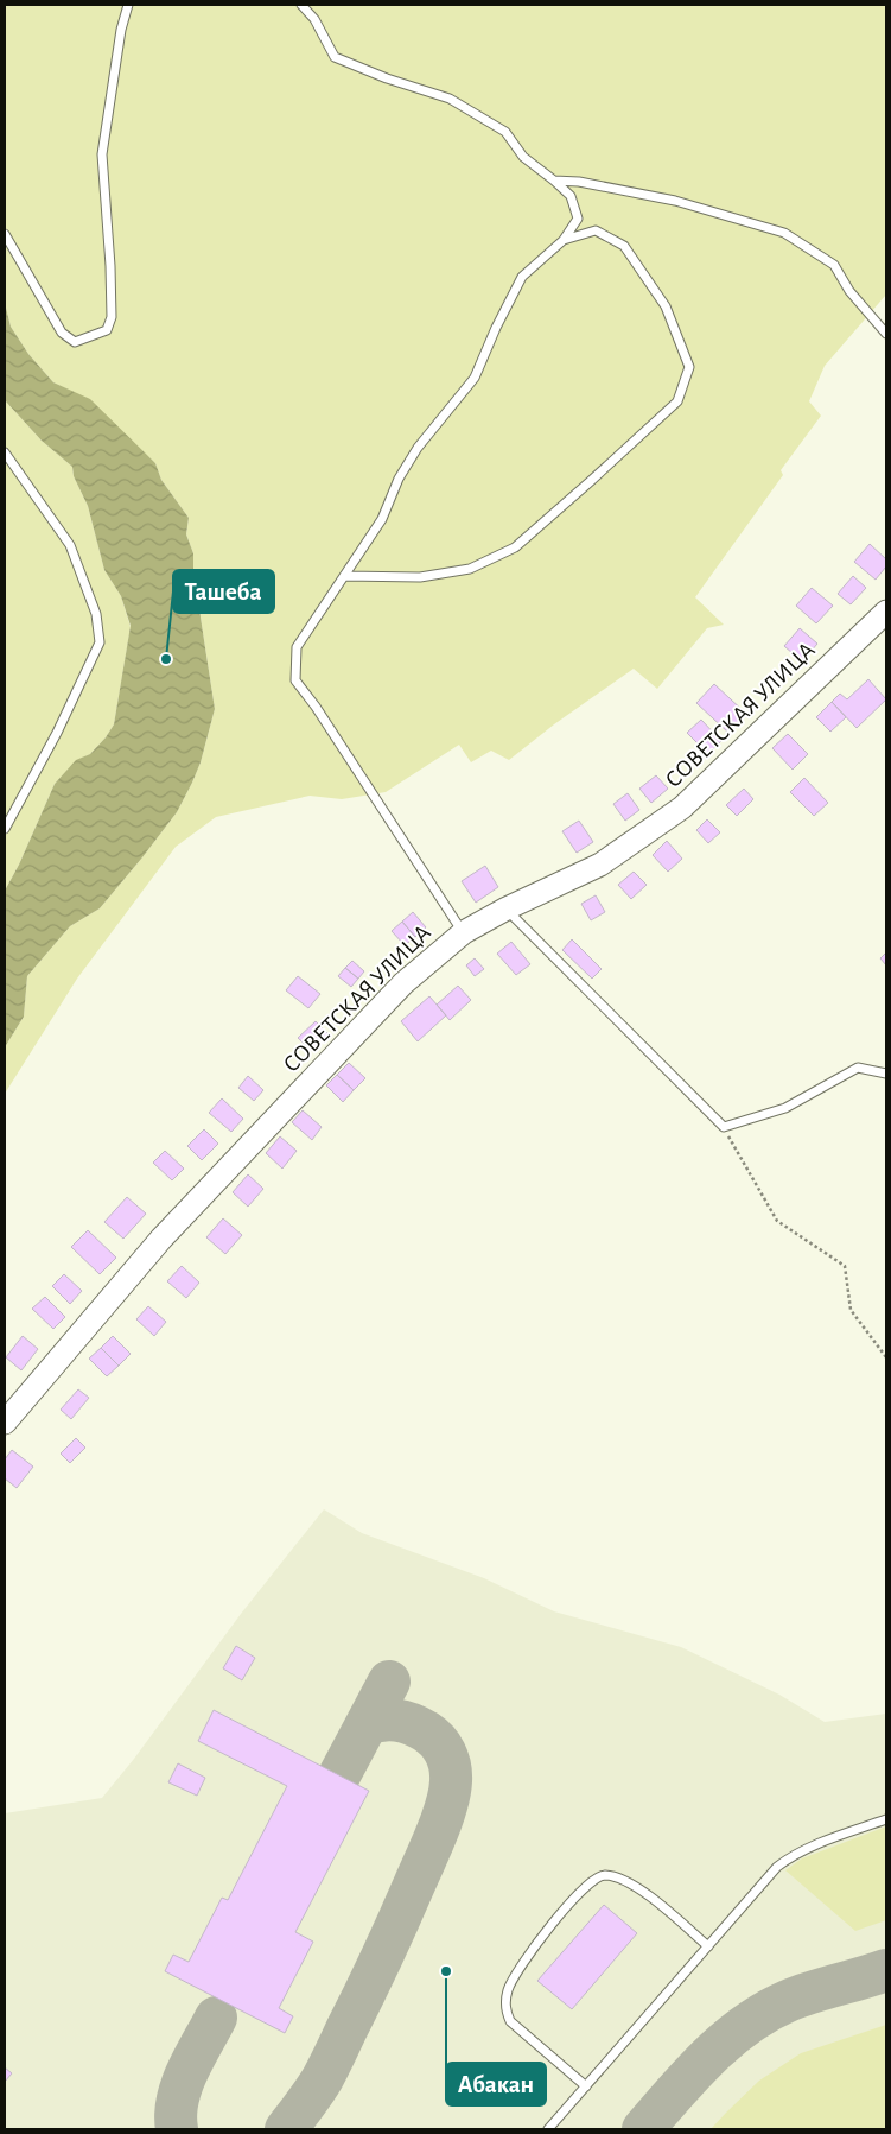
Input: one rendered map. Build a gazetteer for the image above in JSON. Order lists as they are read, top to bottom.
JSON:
{
  "streets": {
    "street": ["СОВЕТСКАЯ УЛИЦА"]
  },
  "places": ["Ташеба", "Абакан"]
}
